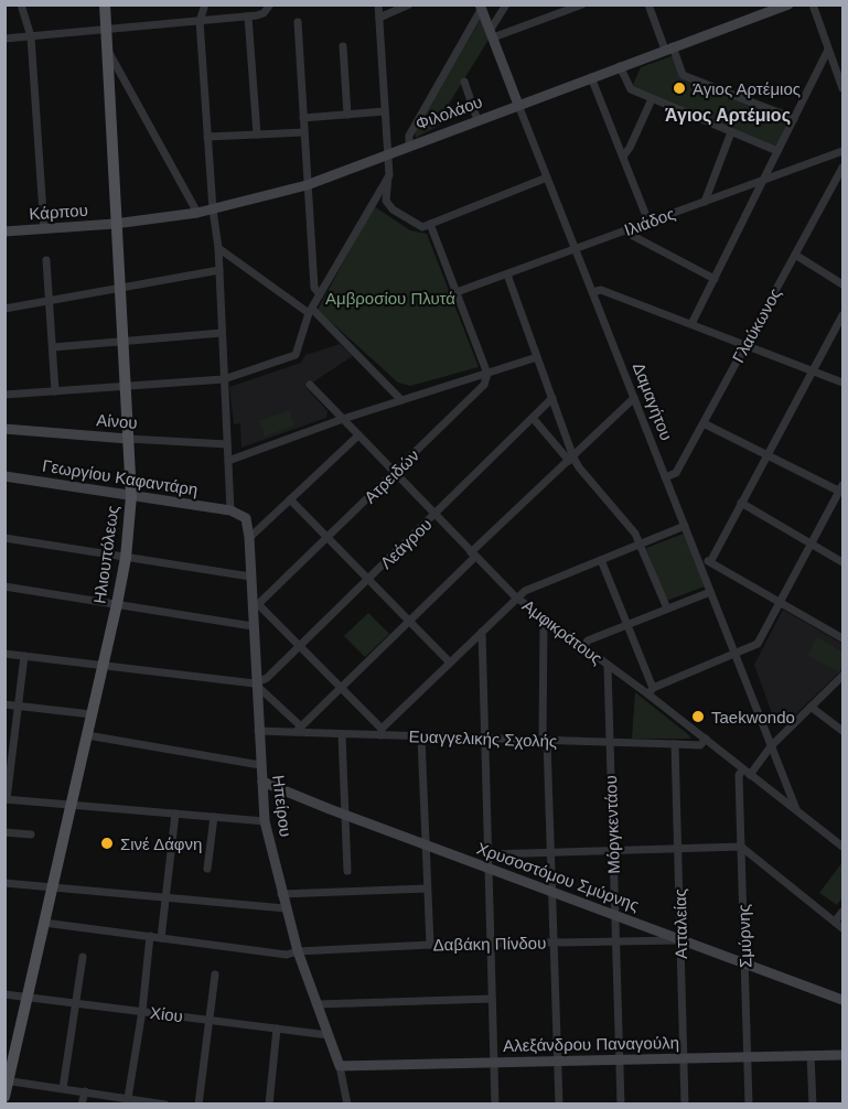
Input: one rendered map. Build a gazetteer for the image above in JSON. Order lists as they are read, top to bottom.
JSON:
{
  "streets": {
    "main road": ["Ηλιουπόλεως"],
    "street": [
      "Φιλολάου",
      "Κάρπου",
      "Ιλιάδος",
      "Γλαύκωνος",
      "Δαμαγήτου",
      "Αίνου",
      "Ατρειδών",
      "Γεωργίου Καφαντάρη",
      "Λεάγρου",
      "Αμφικράτους",
      "Ευαγγελικής Σχολής",
      "Ηπείρου",
      "Μόργκεντάου",
      "Χρυσοστόμου Σμύρνης",
      "Ατταλείας",
      "Σμύρνης",
      "Δαβάκη Πίνδου",
      "Χίου",
      "Αλεξάνδρου Παναγούλη"
    ]
  },
  "crossings": [
    ["Φιλολάου", "Κάρπου"],
    ["Φιλολάου", "Δαμαγήτου"],
    ["Φιλολάου", "Ηλιουπόλεως"],
    ["Κάρπου", "Ηλιουπόλεως"],
    ["Ιλιάδος", "Δαμαγήτου"],
    ["Γλαύκωνος", "Δαμαγήτου"],
    ["Δαμαγήτου", "Αμφικράτους"],
    ["Αίνου", "Ηλιουπόλεως"],
    ["Ατρειδών", "Αμφικράτους"],
    ["Ατρειδών", "Ηπείρου"],
    ["Γεωργίου Καφαντάρη", "Ηλιουπόλεως"],
    ["Γεωργίου Καφαντάρη", "Ηπείρου"],
    ["Λεάγρου", "Αμφικράτους"],
    ["Λεάγρου", "Ηπείρου"],
    ["Ηλιουπόλεως", "Δαβάκη Πίνδου"],
    ["Ηλιουπόλεως", "Χίου"],
    ["Αμφικράτους", "Ευαγγελικής Σχολής"],
    ["Αμφικράτους", "Μόργκεντάου"],
    ["Αμφικράτους", "Σμύρνης"],
    ["Ευαγγελικής Σχολής", "Ηπείρου"],
    ["Ευαγγελικής Σχολής", "Μόργκεντάου"],
    ["Ευαγγελικής Σχολής", "Ατταλείας"],
    ["Ηπείρου", "Χρυσοστόμου Σμύρνης"],
    ["Ηπείρου", "Δαβάκη Πίνδου"],
    ["Ηπείρου", "Χίου"],
    ["Ηπείρου", "Αλεξάνδρου Παναγούλη"],
    ["Μόργκεντάου", "Χρυσοστόμου Σμύρνης"],
    ["Μόργκεντάου", "Δαβάκη Πίνδου"],
    ["Μόργκεντάου", "Αλεξάνδρου Παναγούλη"],
    ["Χρυσοστόμου Σμύρνης", "Ατταλείας"],
    ["Χρυσοστόμου Σμύρνης", "Σμύρνης"],
    ["Χρυσοστόμου Σμύρνης", "Δαβάκη Πίνδου"],
    ["Ατταλείας", "Δαβάκη Πίνδου"],
    ["Ατταλείας", "Αλεξάνδρου Παναγούλη"],
    ["Σμύρνης", "Αλεξάνδρου Παναγούλη"]
  ],
  "districts": ["Άγιος Αρτέμιος"],
  "parks": ["Αμβροσίου Πλυτά"],
  "places": ["Άγιος Αρτέμιος", "Taekwondo", "Σινέ Δάφνη"]
}
